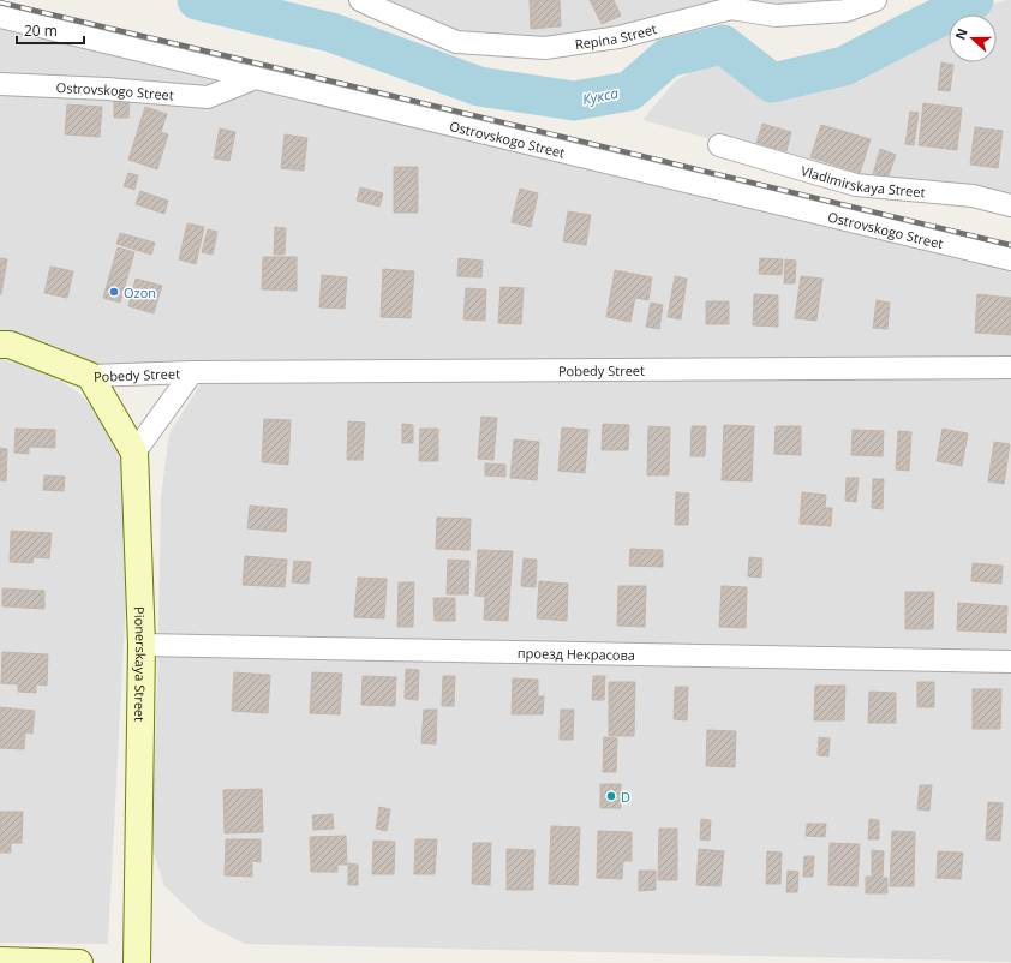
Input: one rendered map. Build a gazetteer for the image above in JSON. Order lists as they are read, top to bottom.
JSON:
{
  "streets": {
    "street": [
      "Repina Street",
      "Ostrovskogo Street",
      "Vladimirskaya Street",
      "Pobedy Street",
      "проезд Некрасова",
      "Pionerskaya Street"
    ]
  },
  "crossings": [
    ["Pobedy Street", "Pionerskaya Street"],
    ["проезд Некрасова", "Pionerskaya Street"]
  ],
  "water": ["Кукса"],
  "places": ["Ozon", "D"],
  "scale_bar": "20 m",
  "north": "left"
}
